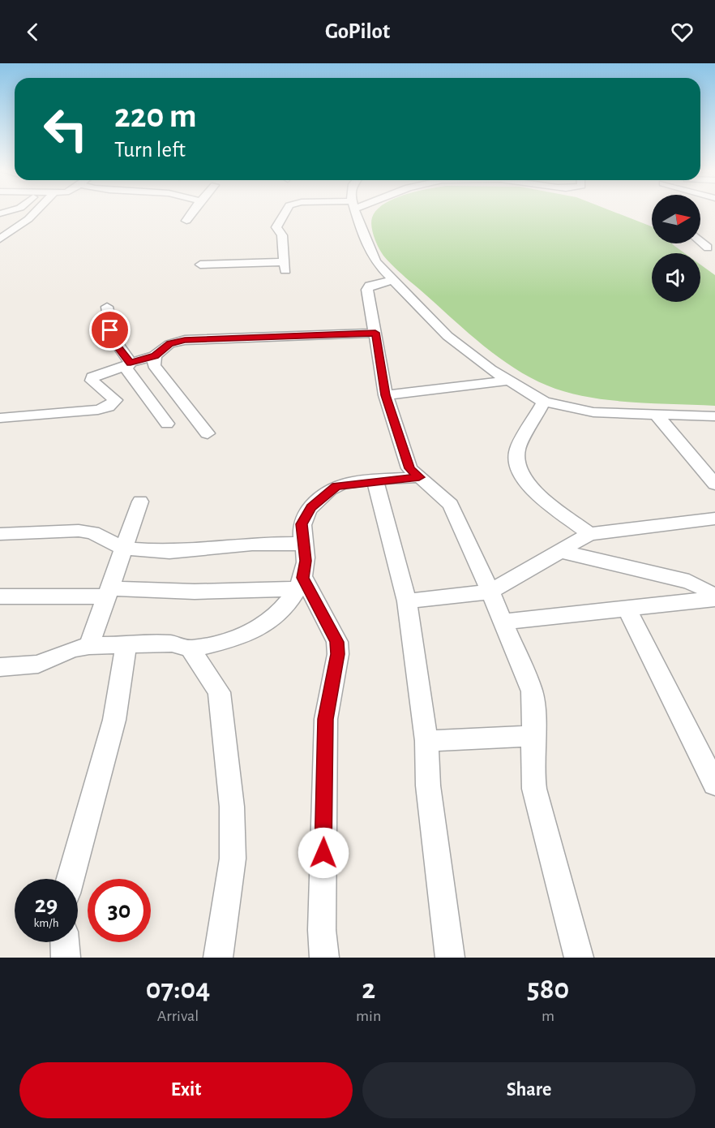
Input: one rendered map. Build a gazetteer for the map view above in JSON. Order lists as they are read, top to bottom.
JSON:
{
  "north": "right",
  "page": {
    "header": "GoPilot",
    "turn": ["220 m", "Turn left"],
    "speed": "29 km/h",
    "limit": "30",
    "eta": [
      "07:04",
      "Arrival",
      "2",
      "min",
      "580",
      "m"
    ],
    "buttons": ["Exit", "Share"]
  }
}
